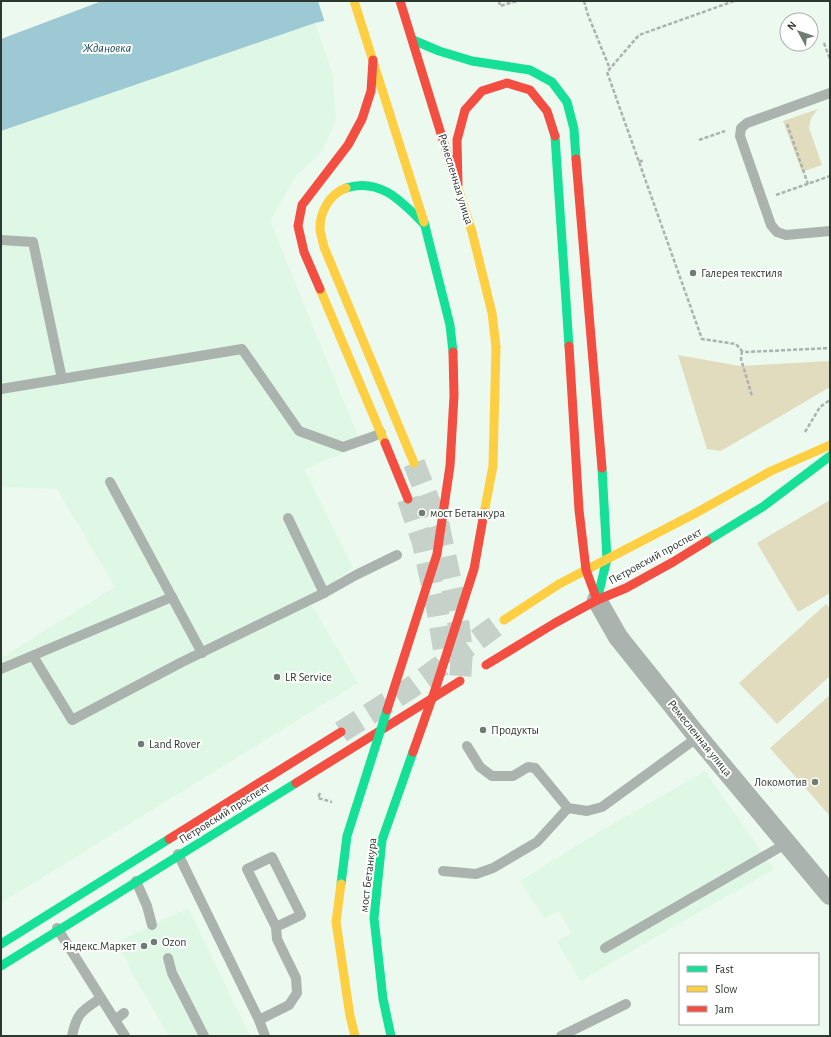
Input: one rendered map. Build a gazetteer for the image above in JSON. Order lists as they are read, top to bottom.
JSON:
{
  "streets": {
    "street": ["Ремесленная улица", "Петровский проспект", "мост Бетанкура"]
  },
  "crossings": [
    ["Ремесленная улица", "Петровский проспект"],
    ["Ремесленная улица", "мост Бетанкура"]
  ],
  "water": ["Ждановка"],
  "places": [
    "Галерея текстиля",
    "мост Бетанкура",
    "LR Service",
    "Продукты",
    "Land Rover",
    "Локомотив",
    "Ozon",
    "Яндекс.Маркет"
  ],
  "legend": ["Fast", "Slow", "Jam"],
  "north": "top left"
}
